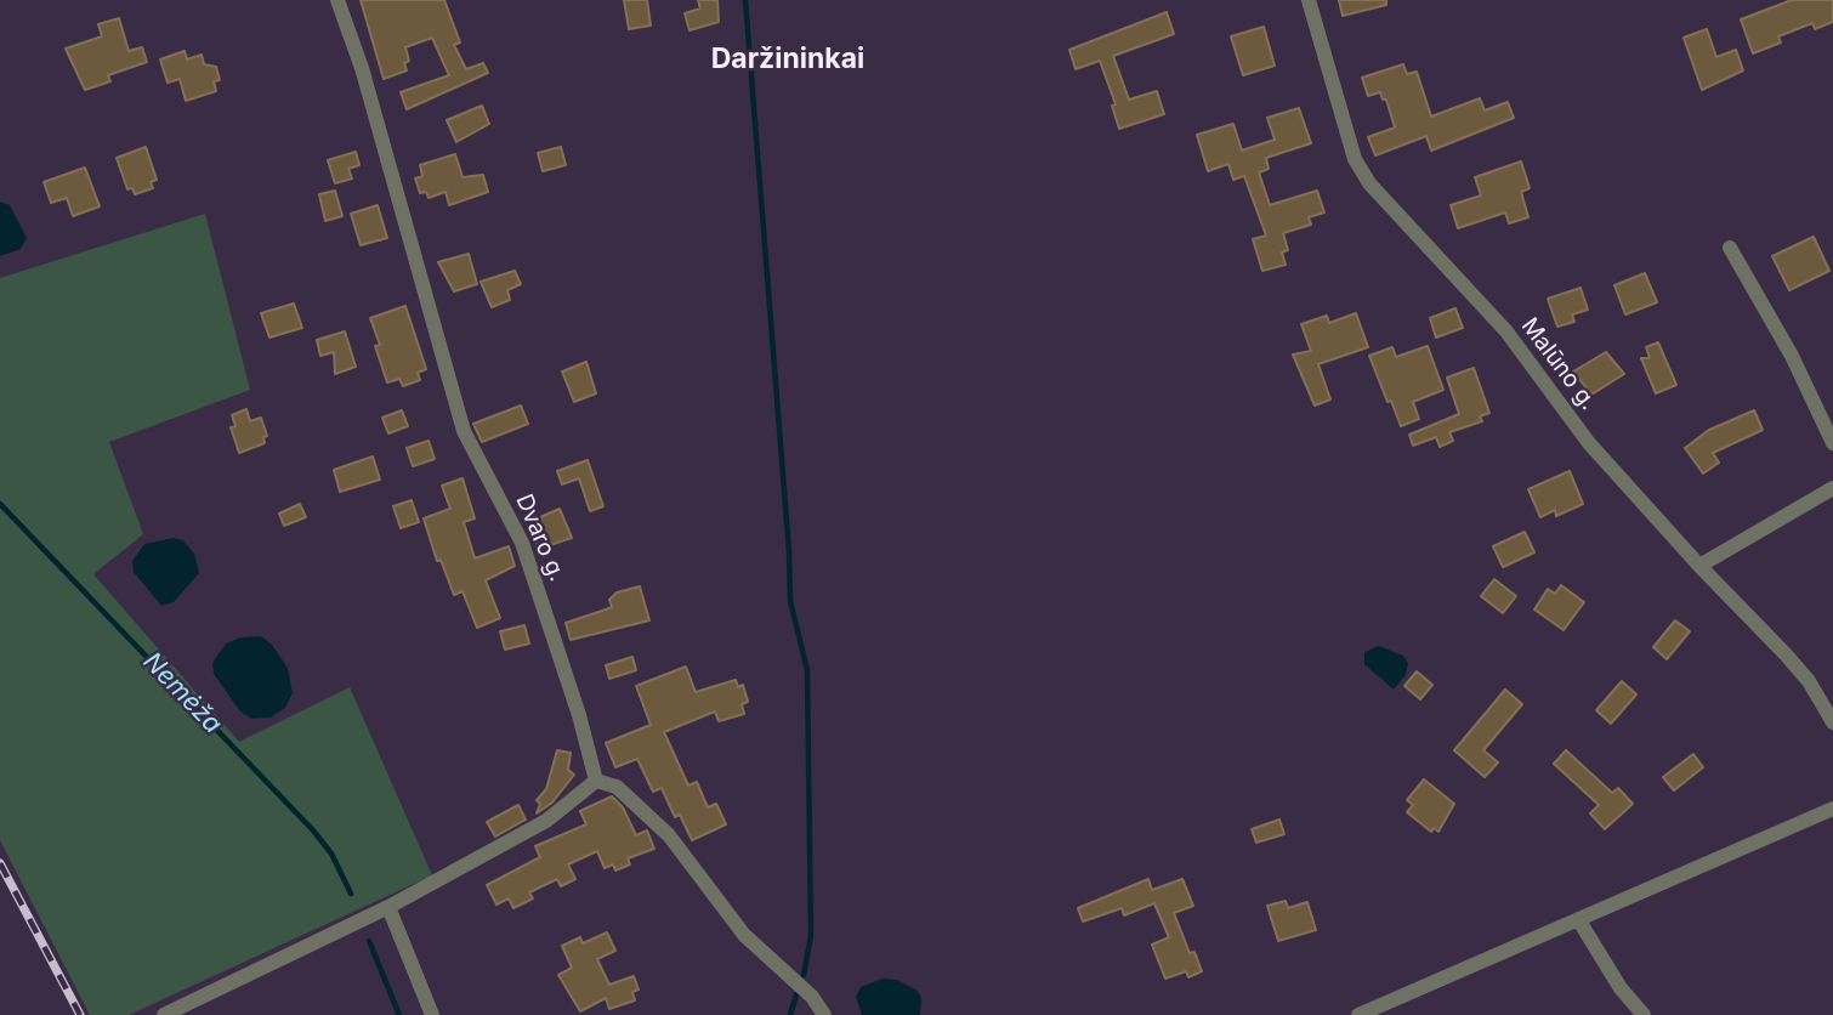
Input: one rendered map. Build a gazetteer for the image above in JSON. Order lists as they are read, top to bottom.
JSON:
{
  "streets": {
    "street": ["Malūno g.", "Dvaro g."]
  },
  "districts": ["Daržininkai"],
  "water": ["Nemėža"]
}
